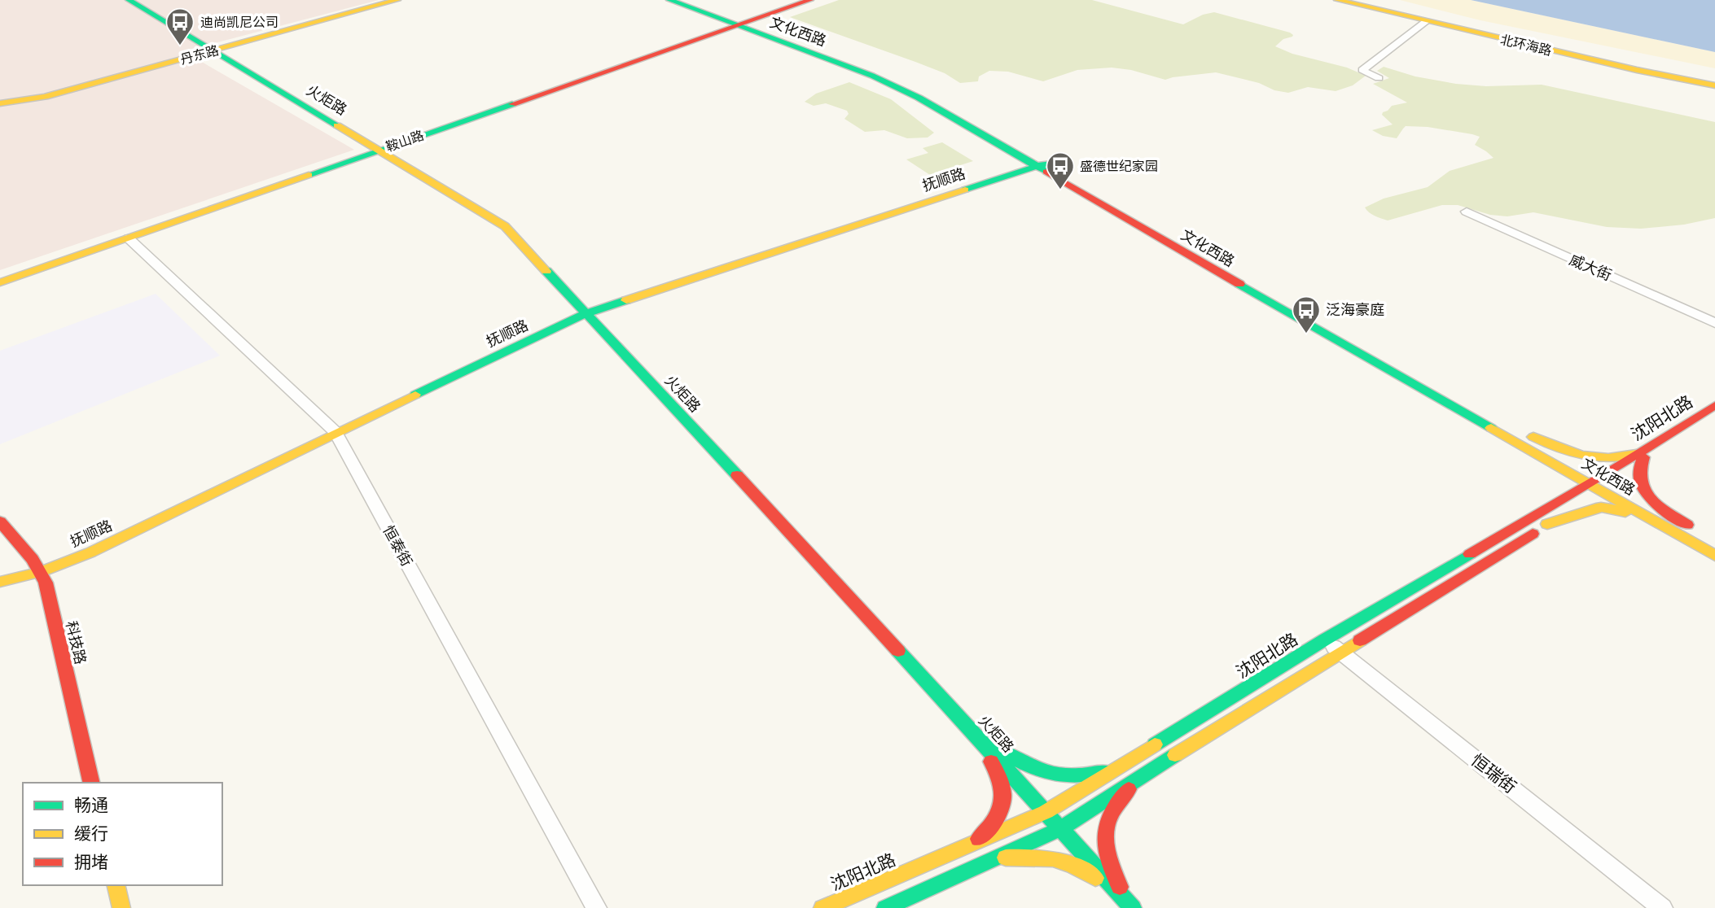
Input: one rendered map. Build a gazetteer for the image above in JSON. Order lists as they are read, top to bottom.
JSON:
{
  "streets": {
    "main road": [
      "文化西路",
      "北环海路",
      "丹东路",
      "火炬路",
      "鞍山路",
      "抚顺路",
      "沈阳北路",
      "科技路"
    ],
    "street": ["威大街", "恒泰街", "恒瑞街"]
  },
  "crossings": [
    ["文化西路", "鞍山路"],
    ["文化西路", "抚顺路"],
    ["文化西路", "沈阳北路"],
    ["丹东路", "火炬路"],
    ["火炬路", "鞍山路"],
    ["火炬路", "抚顺路"],
    ["火炬路", "沈阳北路"],
    ["鞍山路", "恒泰街"],
    ["抚顺路", "恒泰街"],
    ["抚顺路", "科技路"],
    ["沈阳北路", "恒瑞街"]
  ],
  "places": {
    "bus stop": ["迪尚凯尼公司", "盛德世纪家园", "泛海豪庭"]
  },
  "legend": ["畅通", "缓行", "拥堵"]
}
